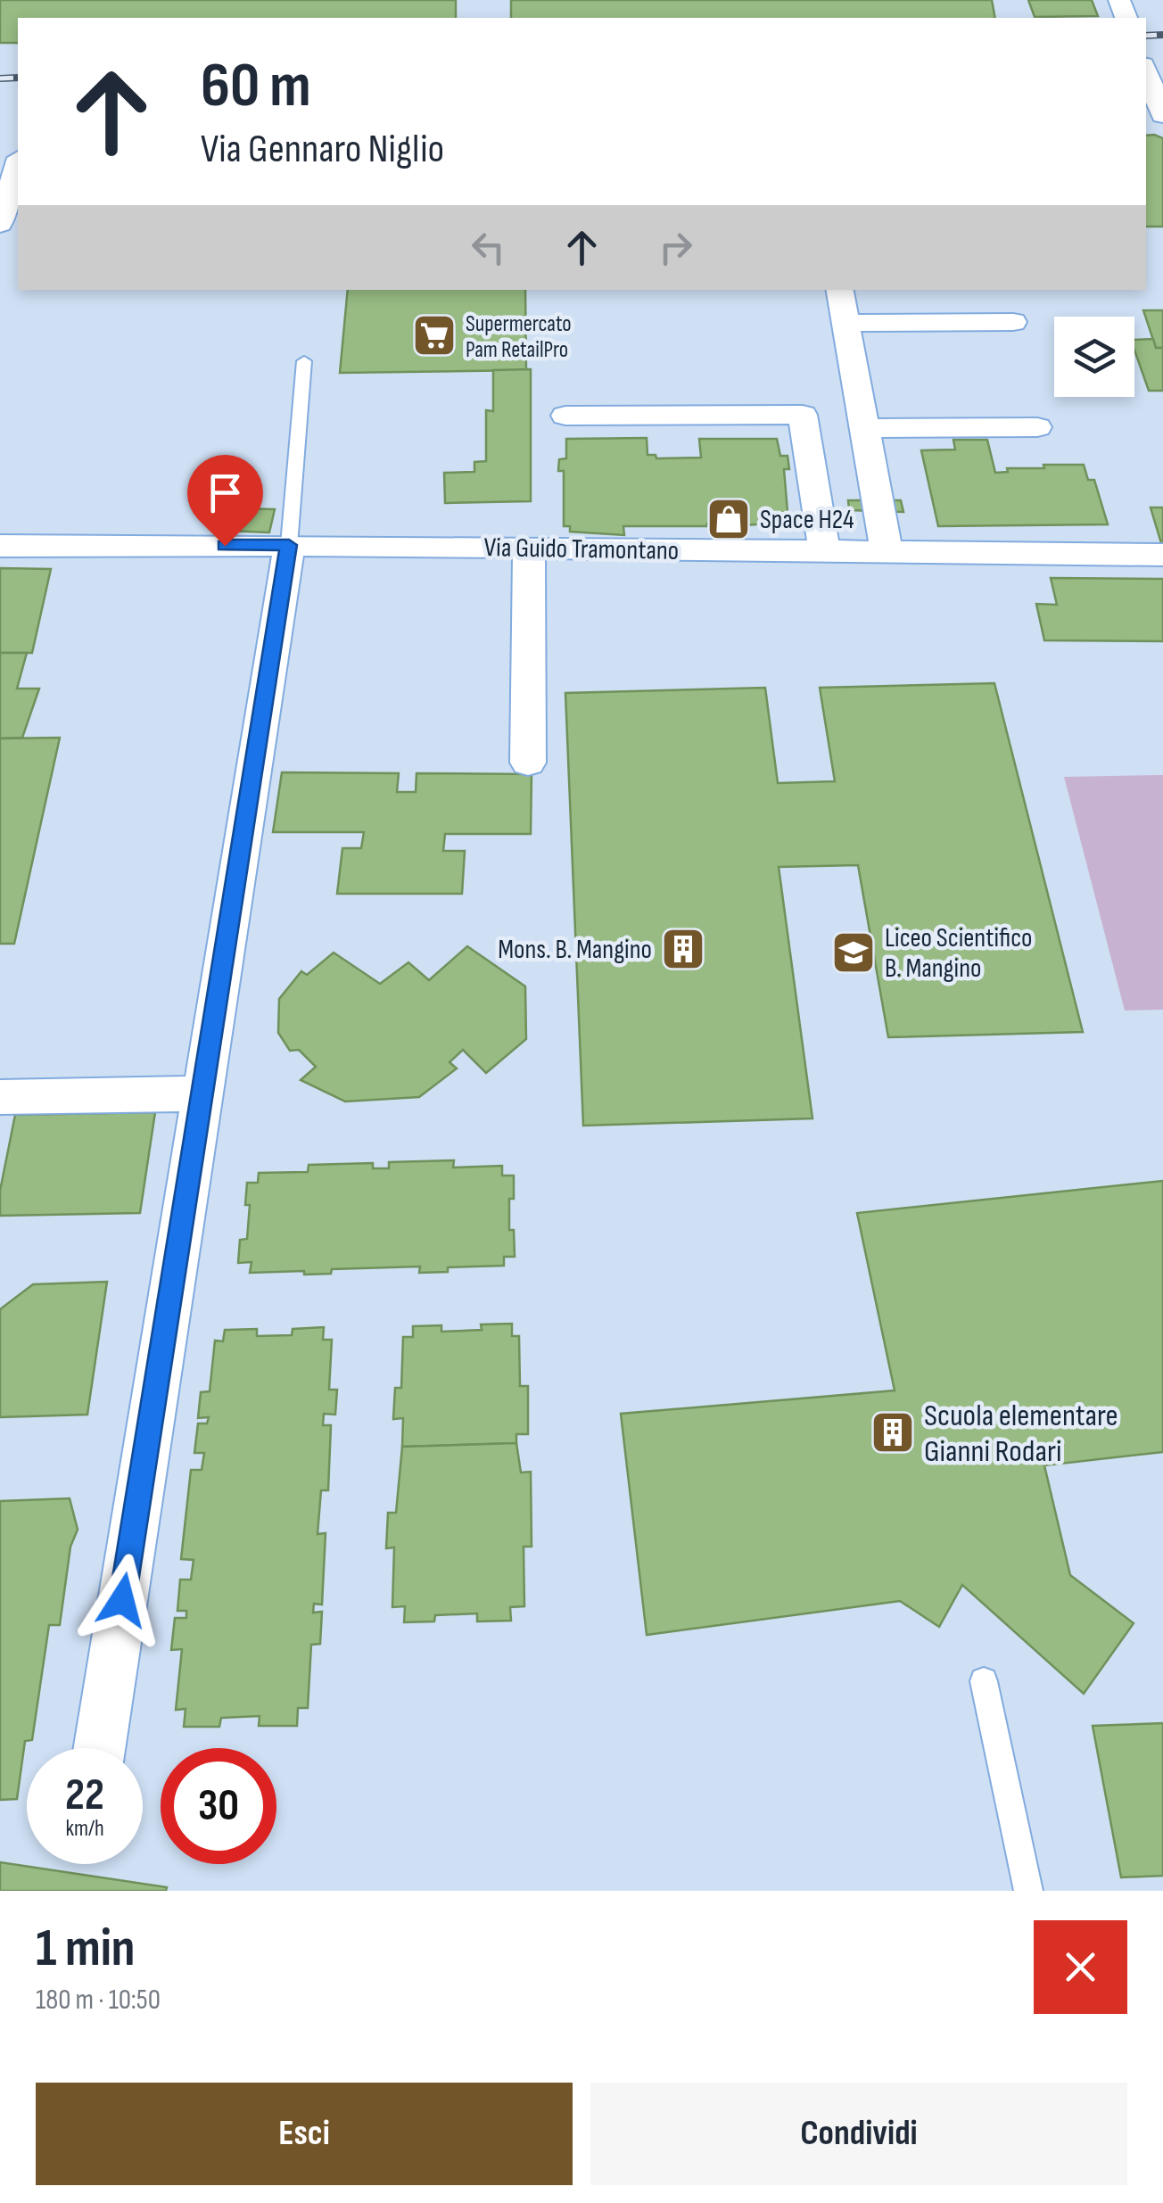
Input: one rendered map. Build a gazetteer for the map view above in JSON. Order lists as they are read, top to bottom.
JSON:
{
  "streets": {
    "street": ["Via Guido Tramontano"]
  },
  "places": {
    "supermarket": ["Supermercato Pam RetailPro"],
    "shop": ["Space H24"],
    "building": ["Mons. B. Mangino", "Scuola elementare Gianni Rodari"],
    "school or university": ["Liceo Scientifico B. Mangino"]
  },
  "page": {
    "turn": ["60 m", "Via Gennaro Niglio"],
    "speed": "22 km/h",
    "limit": "30",
    "heading": ["1 min", "180 m · 10:50"],
    "buttons": ["Esci", "Condividi"]
  }
}
